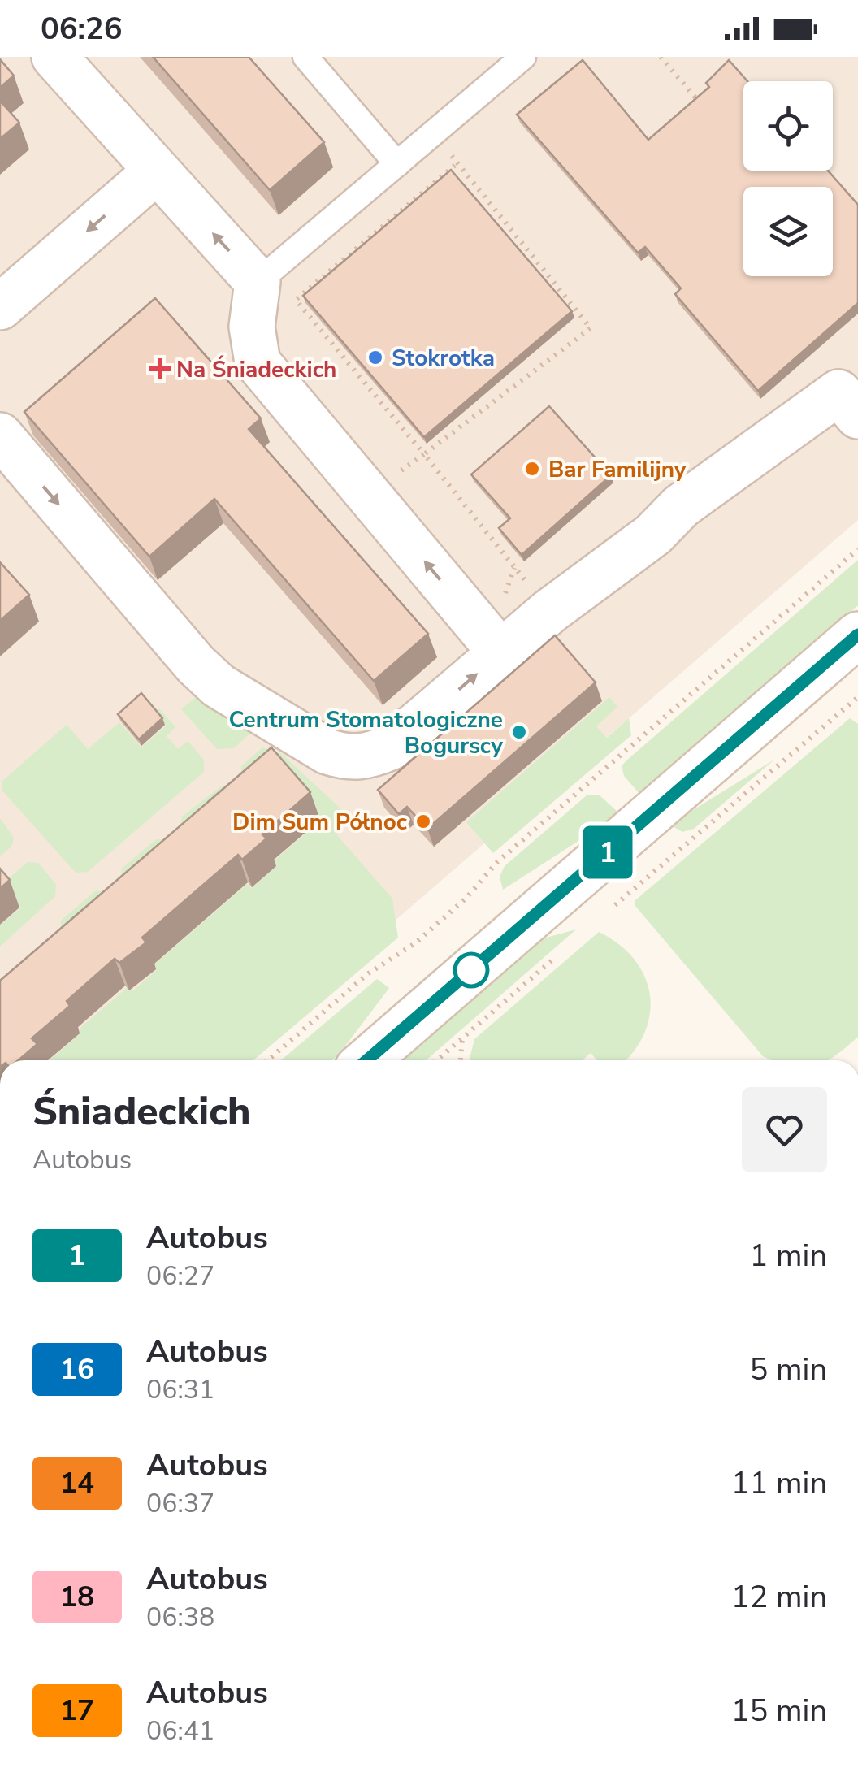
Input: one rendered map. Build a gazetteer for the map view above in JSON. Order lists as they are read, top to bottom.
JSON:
{
  "places": {
    "other": [
      "Stokrotka",
      "Bar Familijny",
      "Centrum Stomatologiczne Bogurscy",
      "Dim Sum Północ"
    ],
    "health": ["Na Śniadeckich"]
  },
  "lines": ["bus line 1"],
  "page": {
    "status": "06:26",
    "on_map": "1",
    "heading": ["Śniadeckich", "Autobus"],
    "list": [
      {
        "mark": "1",
        "name": "Autobus",
        "note": "06:27",
        "value": "1 min"
      },
      {
        "mark": "16",
        "name": "Autobus",
        "note": "06:31",
        "value": "5 min"
      },
      {
        "mark": "14",
        "name": "Autobus",
        "note": "06:37",
        "value": "11 min"
      },
      {
        "mark": "18",
        "name": "Autobus",
        "note": "06:38",
        "value": "12 min"
      },
      {
        "mark": "17",
        "name": "Autobus",
        "note": "06:41",
        "value": "15 min"
      }
    ]
  }
}
